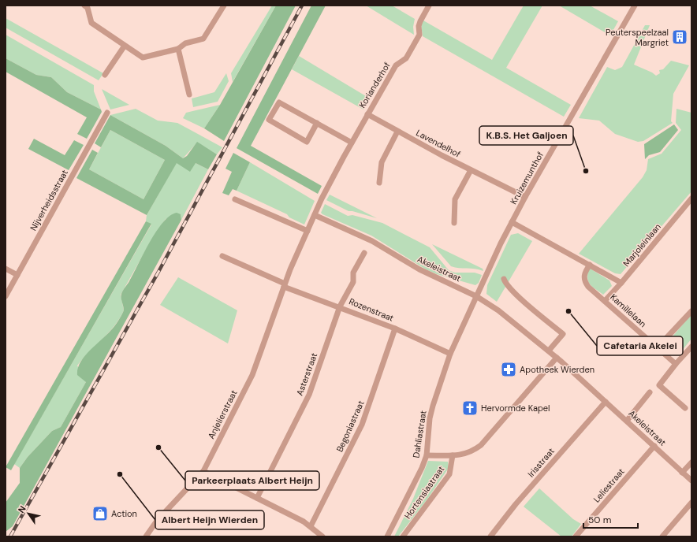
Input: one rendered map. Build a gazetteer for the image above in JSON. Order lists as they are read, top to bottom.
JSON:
{
  "streets": {
    "street": [
      "Korianderhof",
      "Lavendelhof",
      "Kruizemunthof",
      "Nijverheidsstraat",
      "Marjoleinlaan",
      "Akeleistraat",
      "Rozenstraat",
      "Kamillelaan",
      "Asterstraat",
      "Anjelierstraat",
      "Begoniastraat",
      "Dahliastraat",
      "Irisstraat",
      "Leliestraat",
      "Hortensiastraat"
    ]
  },
  "crossings": [
    ["Korianderhof", "Lavendelhof"],
    ["Korianderhof", "Anjelierstraat"],
    ["Lavendelhof", "Kruizemunthof"],
    ["Kruizemunthof", "Akeleistraat"],
    ["Kruizemunthof", "Kamillelaan"],
    ["Kruizemunthof", "Dahliastraat"],
    ["Marjoleinlaan", "Kamillelaan"],
    ["Akeleistraat", "Anjelierstraat"],
    ["Akeleistraat", "Dahliastraat"],
    ["Akeleistraat", "Irisstraat"],
    ["Akeleistraat", "Leliestraat"],
    ["Akeleistraat", "Hortensiastraat"],
    ["Rozenstraat", "Asterstraat"],
    ["Rozenstraat", "Anjelierstraat"],
    ["Rozenstraat", "Begoniastraat"],
    ["Rozenstraat", "Dahliastraat"],
    ["Dahliastraat", "Hortensiastraat"]
  ],
  "places": {
    "building": ["Peuterspeelzaal Margriet"],
    "other": [
      "K.B.S. Het Galjoen",
      "Cafetaria Akelei",
      "Parkeerplaats Albert Heijn",
      "Albert Heijn Wierden"
    ],
    "pharmacy": ["Apotheek Wierden"],
    "church": ["Hervormde Kapel"],
    "shop": ["Action"]
  },
  "scale_bar": "50 m",
  "north": "top left"
}
